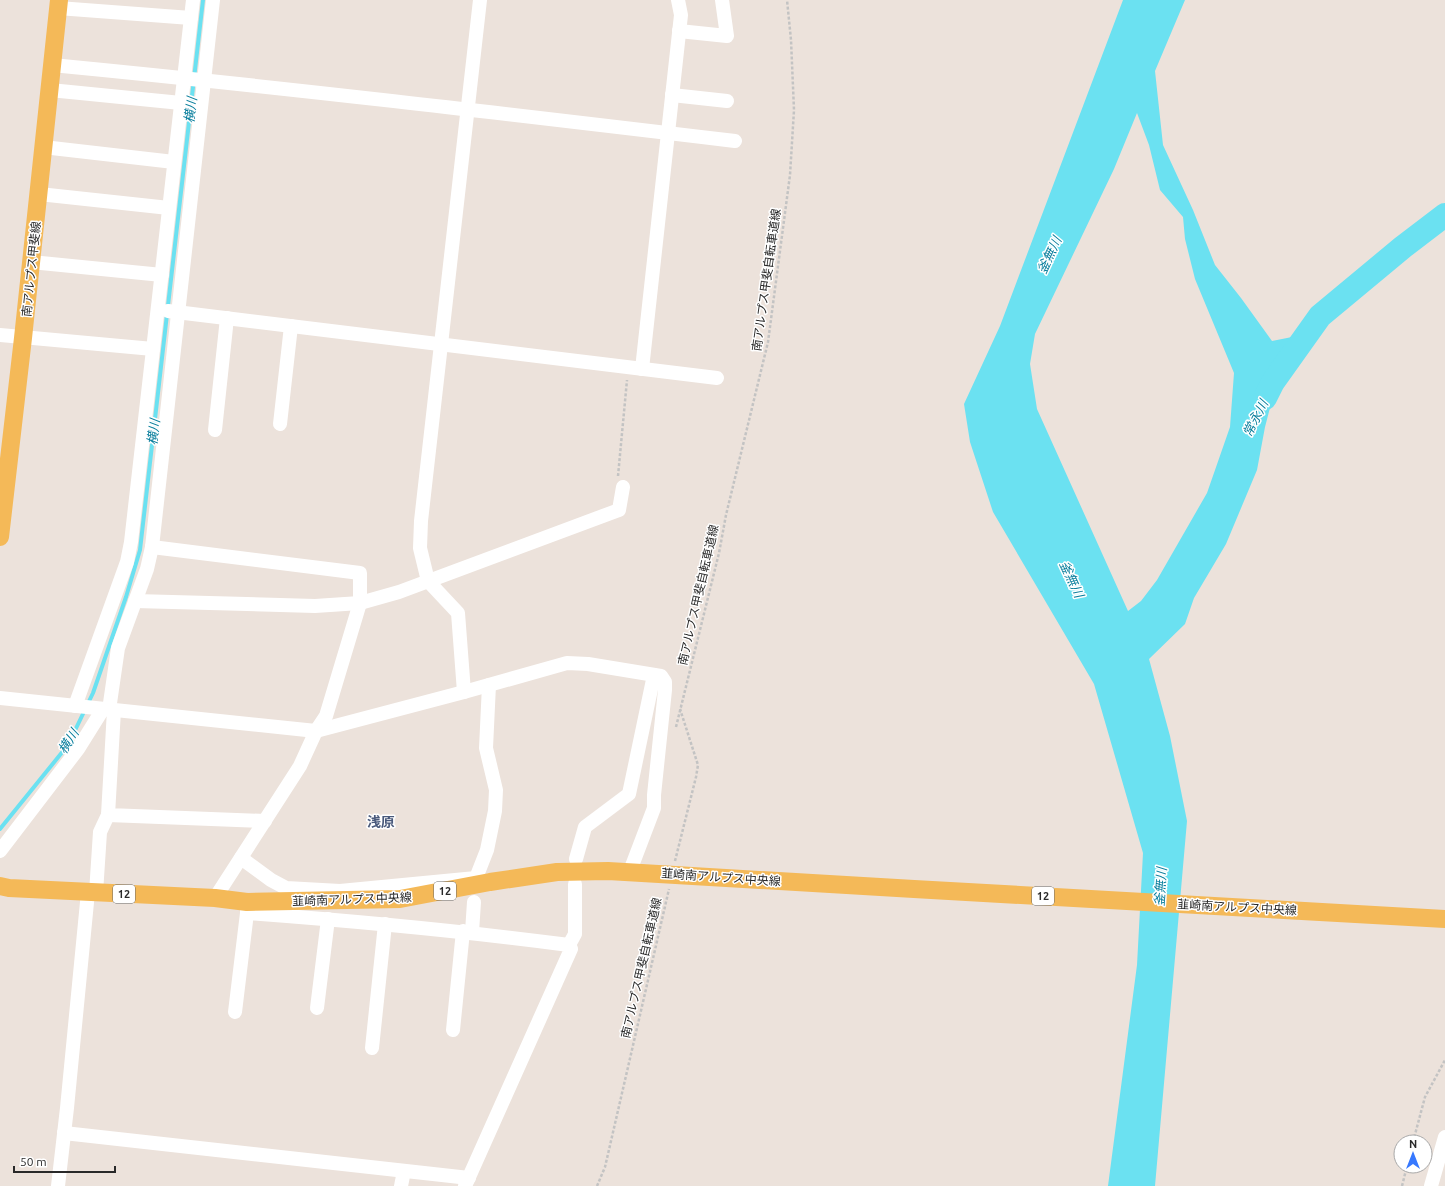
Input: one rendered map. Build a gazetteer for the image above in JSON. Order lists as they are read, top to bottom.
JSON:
{
  "streets": {
    "main road": ["南アルプス甲斐線", "韮崎南アルプス中央線", "12"],
    "path": ["南アルプス甲斐自転車道線"]
  },
  "districts": ["浅原"],
  "water": ["横川", "釜無川", "常永川"],
  "scale_bar": "50 m",
  "north": "top"
}
